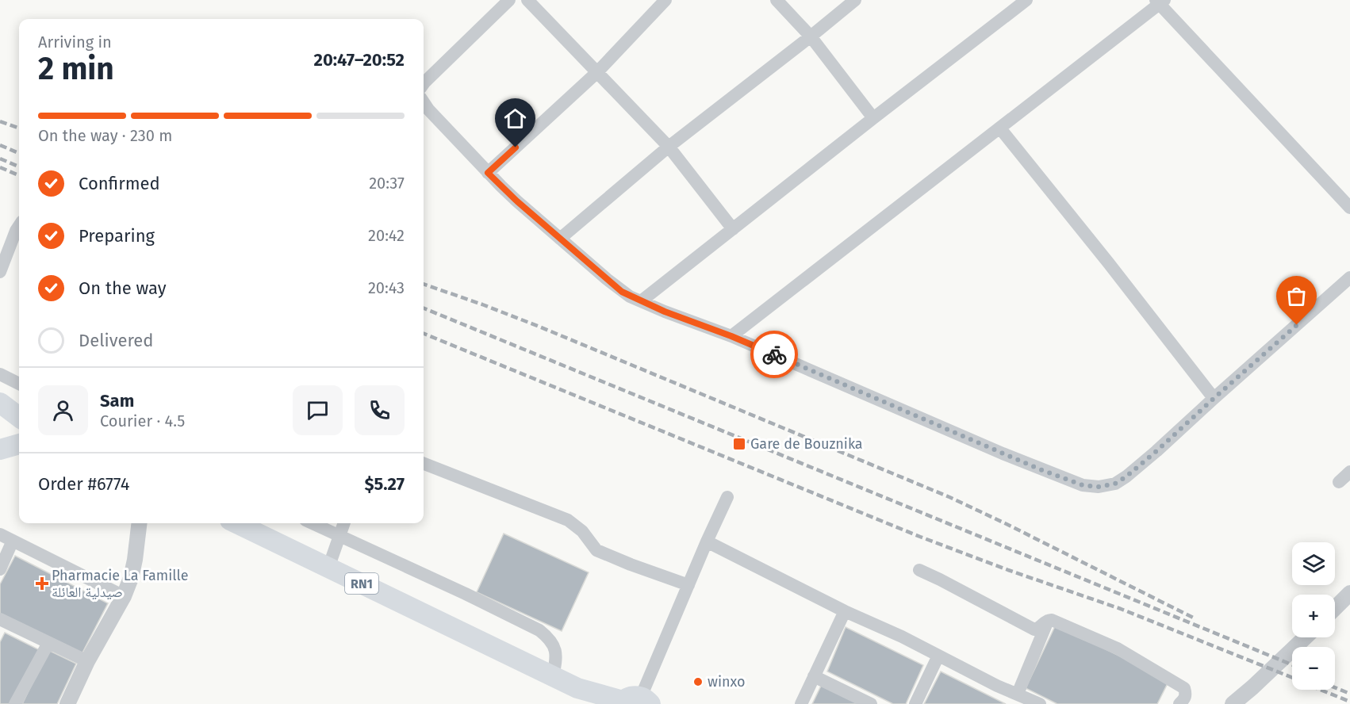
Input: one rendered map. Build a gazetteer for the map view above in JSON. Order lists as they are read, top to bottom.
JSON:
{
  "streets": {
    "main road": ["RN1"]
  },
  "places": {
    "transit": ["Gare de Bouznika"],
    "health": ["Pharmacie La Famille صيدلية العائلة"],
    "other": ["winxo"]
  },
  "page": {
    "heading": ["2 min", "Arriving in", "20:47–20:52"],
    "panel": [
      "Sam",
      "Courier · 4.5",
      "Order #6774",
      "$5.27"
    ],
    "bar": "On the way · 230 m",
    "list": [
      ["Confirmed", "20:37"],
      ["Preparing", "20:42"],
      ["On the way", "20:43"],
      "Delivered"
    ],
    "map_buttons": ["+", "−"]
  }
}
